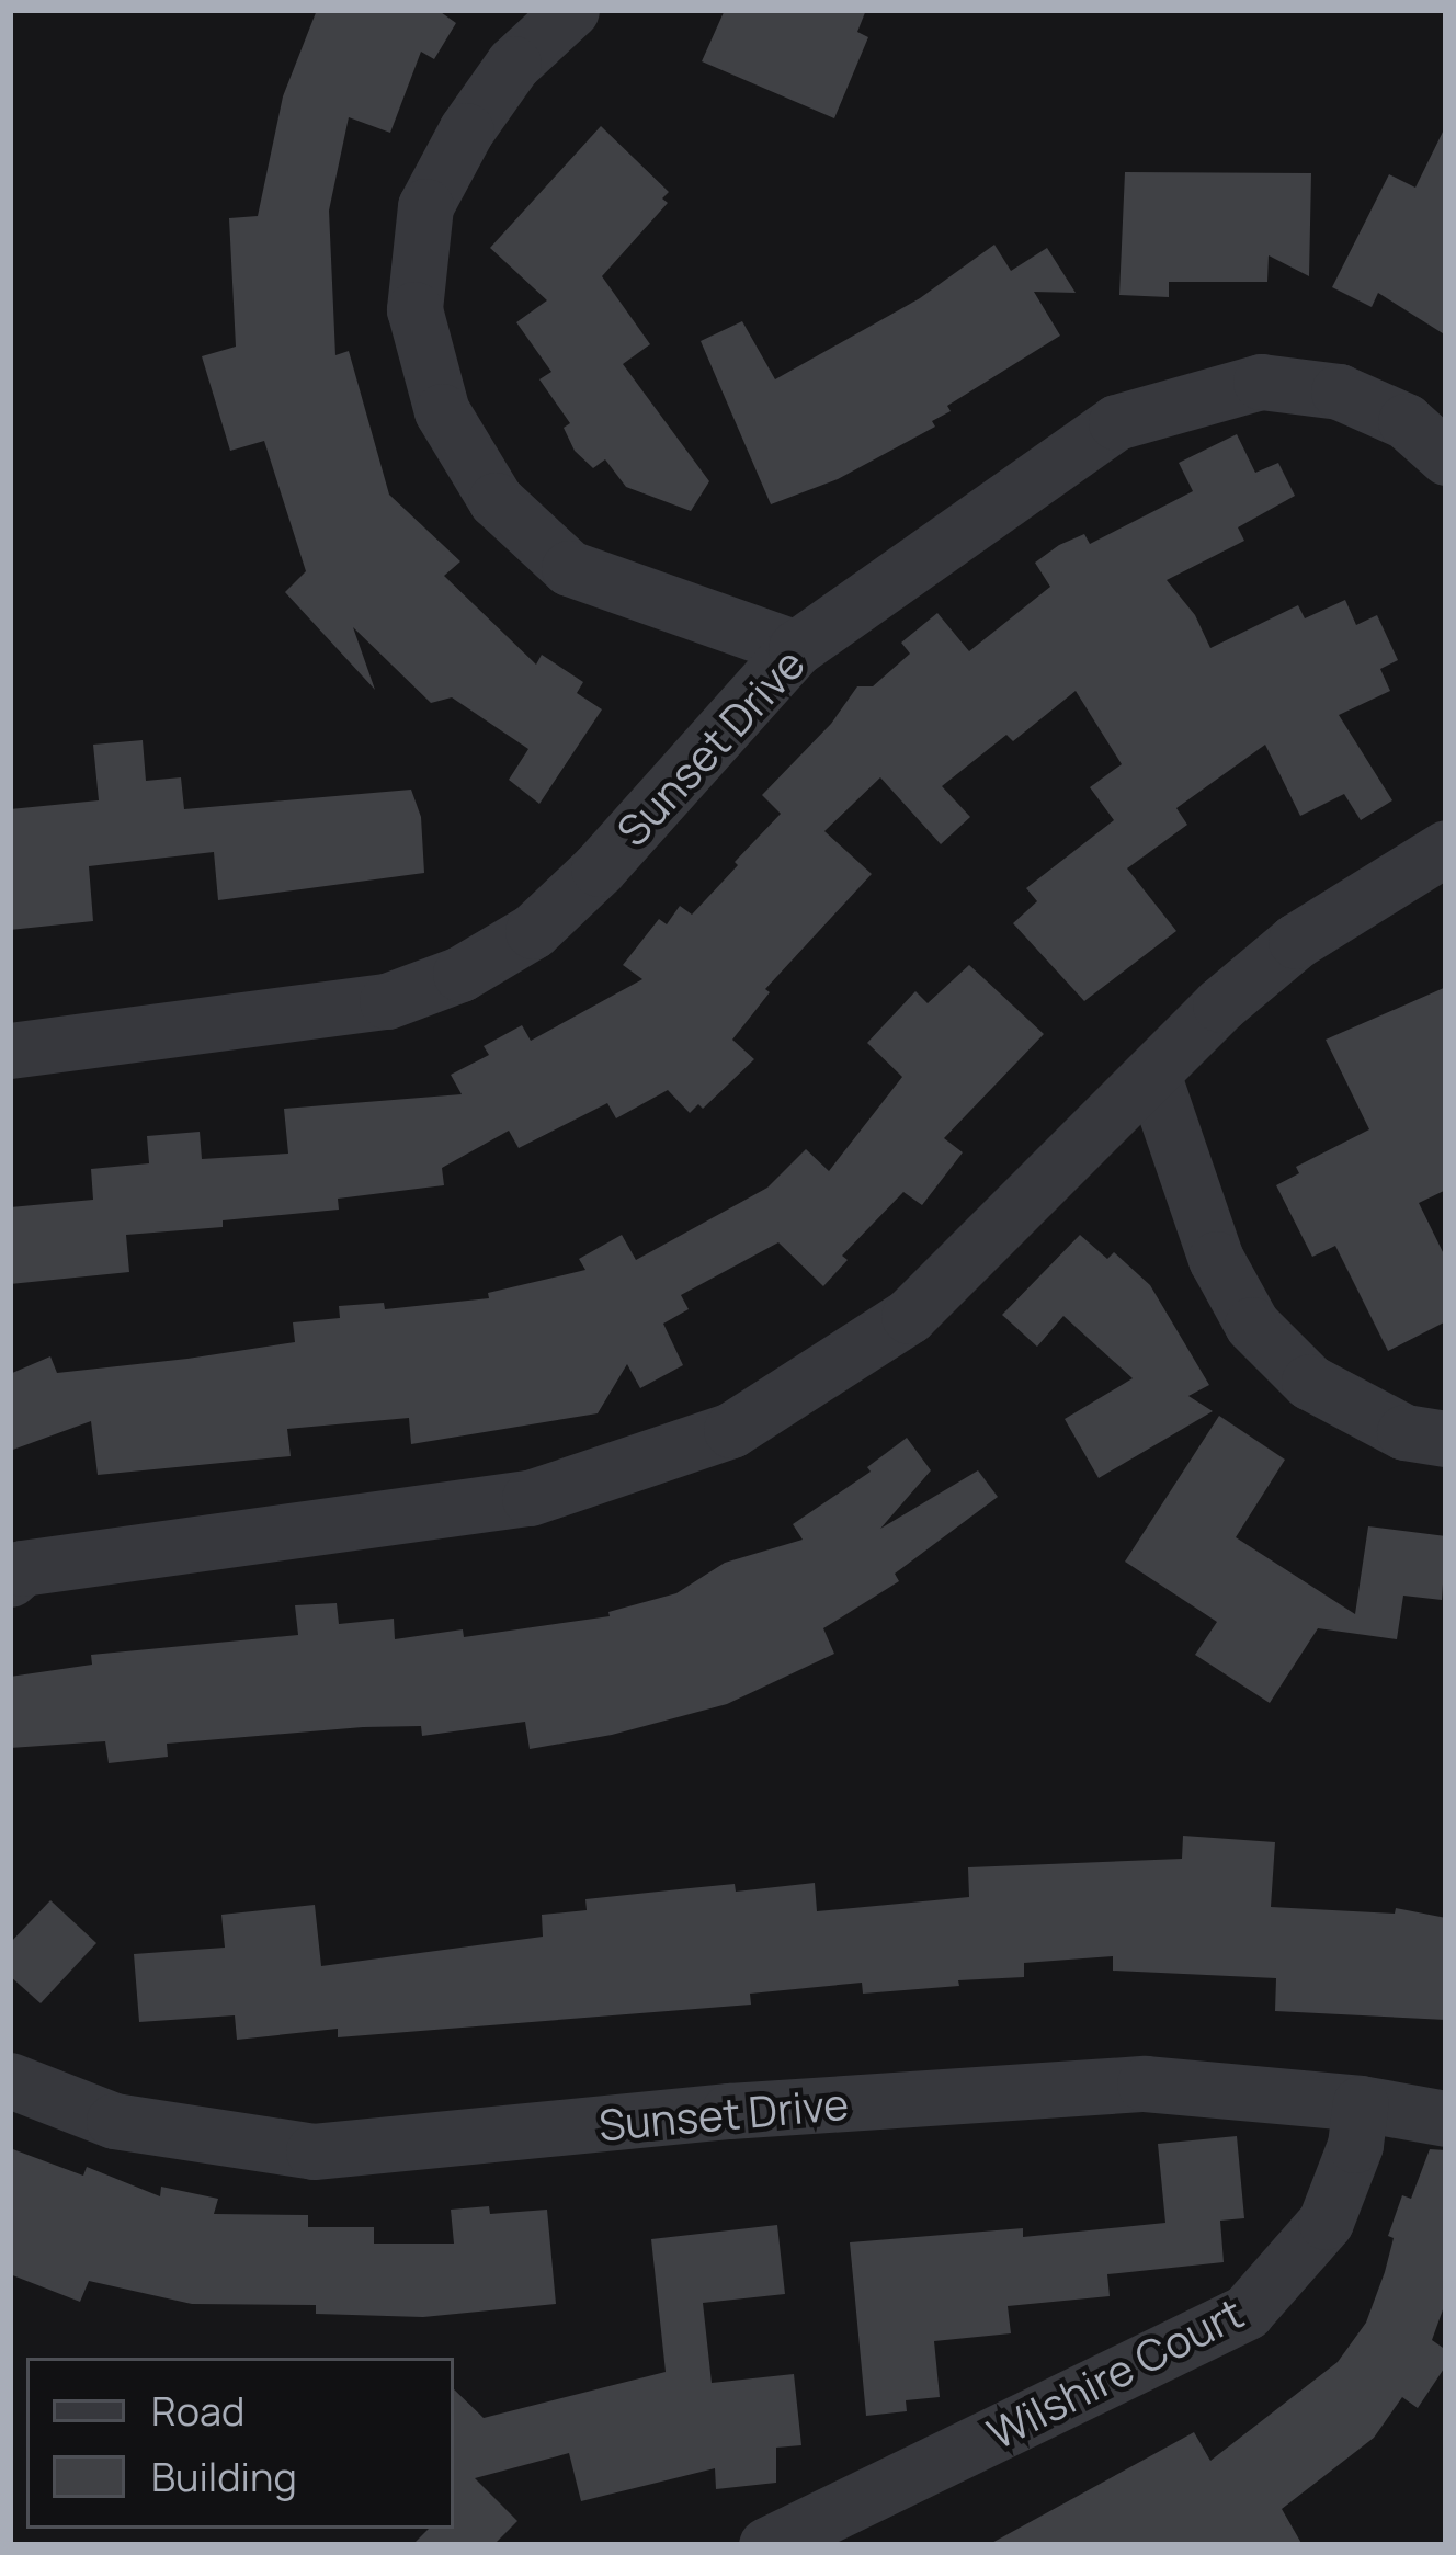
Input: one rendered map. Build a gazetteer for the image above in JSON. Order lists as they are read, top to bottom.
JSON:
{
  "streets": {
    "street": ["Sunset Drive", "Wilshire Court"]
  },
  "crossings": [
    ["Sunset Drive", "Wilshire Court"]
  ],
  "legend": ["Road", "Building"]
}
